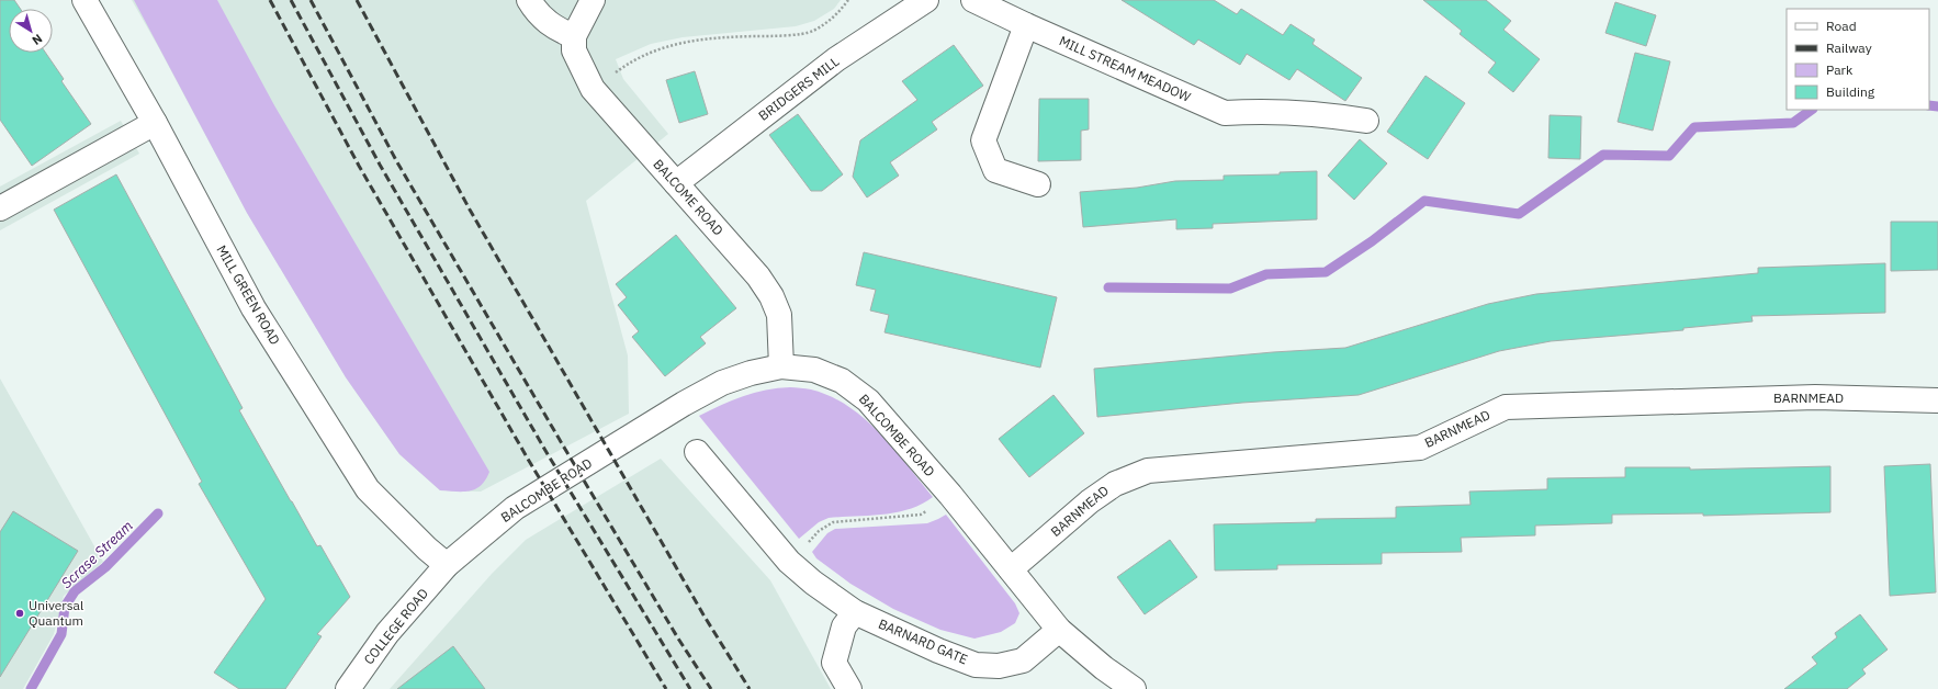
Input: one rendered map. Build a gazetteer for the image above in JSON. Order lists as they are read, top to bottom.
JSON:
{
  "streets": {
    "street": [
      "MILL STREAM MEADOW",
      "BRIDGERS MILL",
      "BALCOME ROAD",
      "MILL GREEN ROAD",
      "BARNMEAD",
      "BALCOMBE ROAD",
      "COLLEGE ROAD",
      "BARNARD GATE"
    ]
  },
  "crossings": [
    ["BRIDGERS MILL", "BALCOME ROAD"],
    ["BALCOME ROAD", "BALCOMBE ROAD"],
    ["MILL GREEN ROAD", "BALCOMBE ROAD"],
    ["MILL GREEN ROAD", "COLLEGE ROAD"],
    ["BARNMEAD", "BALCOMBE ROAD"],
    ["BALCOMBE ROAD", "COLLEGE ROAD"],
    ["BALCOMBE ROAD", "BARNARD GATE"]
  ],
  "water": ["Scrase Stream"],
  "places": ["Universal Quantum"],
  "legend": [
    "Road",
    "Railway",
    "Park",
    "Building"
  ],
  "north": "bottom right"
}
